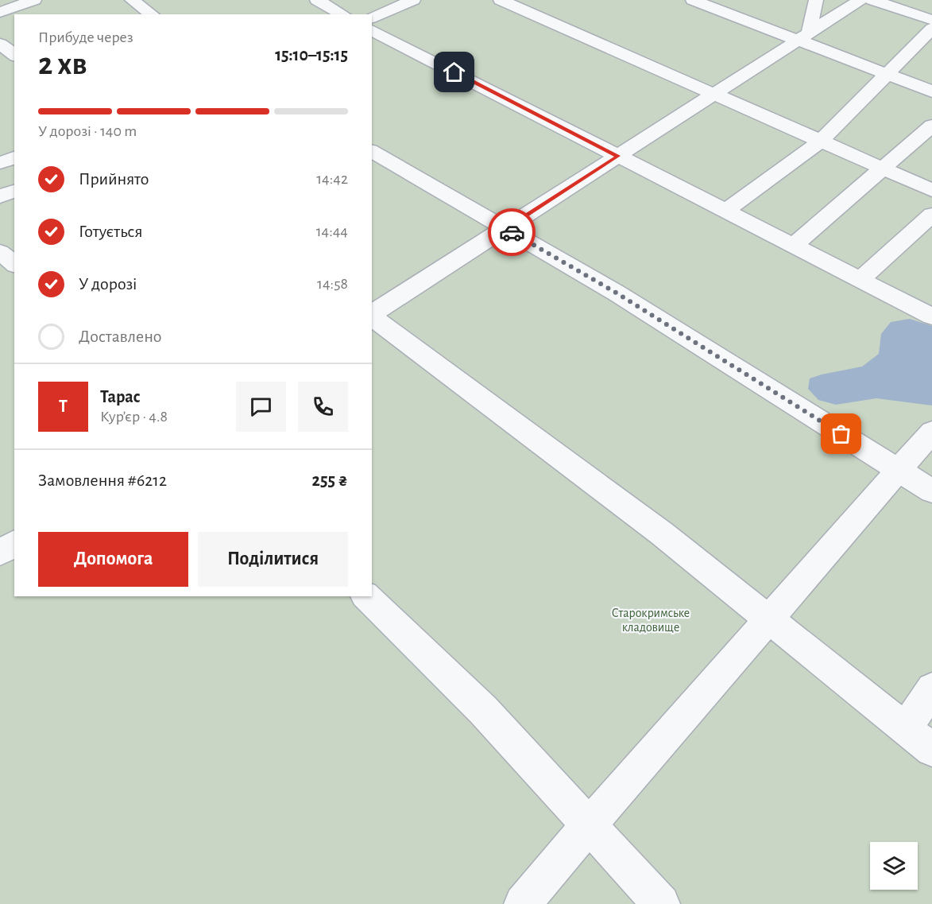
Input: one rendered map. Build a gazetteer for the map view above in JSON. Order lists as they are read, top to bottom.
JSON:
{
  "parks": ["Старокримське кладовище"],
  "page": {
    "heading": ["2 хв", "Прибуде через", "15:10–15:15"],
    "panel": [
      "Тарас",
      "Кур’єр · 4.8",
      "Замовлення #6212",
      "255 ₴"
    ],
    "bar": "У дорозі · 140 m",
    "list": [
      ["Прийнято", "14:42"],
      ["Готується", "14:44"],
      ["У дорозі", "14:58"],
      "Доставлено"
    ],
    "round": "Т",
    "buttons": ["Допомога", "Поділитися"]
  }
}
